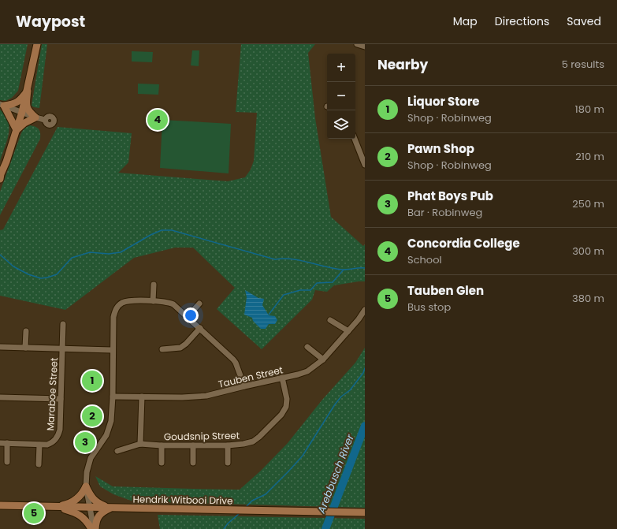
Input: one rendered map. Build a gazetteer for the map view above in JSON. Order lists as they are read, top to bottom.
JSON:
{
  "streets": {
    "main road": ["Hendrik Witbooi Drive"],
    "street": ["Tauben Street", "Maraboe Street", "Goudsnip Street"]
  },
  "crossings": [
    ["Tauben Street", "Goudsnip Street"]
  ],
  "water": ["Arebbusch River"],
  "page": {
    "header": "Waypost",
    "nav": ["Map", "Directions", "Saved"],
    "heading": ["Nearby", "5 results"],
    "map_buttons": ["+", "−"],
    "list": [
      {
        "mark": "1",
        "name": "Liquor Store",
        "note": "Shop · Robinweg",
        "value": "180 m"
      },
      {
        "mark": "2",
        "name": "Pawn Shop",
        "note": "Shop · Robinweg",
        "value": "210 m"
      },
      {
        "mark": "3",
        "name": "Phat Boys Pub",
        "note": "Bar · Robinweg",
        "value": "250 m"
      },
      {
        "mark": "4",
        "name": "Concordia College",
        "note": "School",
        "value": "300 m"
      },
      {
        "mark": "5",
        "name": "Tauben Glen",
        "note": "Bus stop",
        "value": "380 m"
      }
    ],
    "pins": [
      "4",
      "1",
      "2",
      "3",
      "5"
    ]
  }
}
